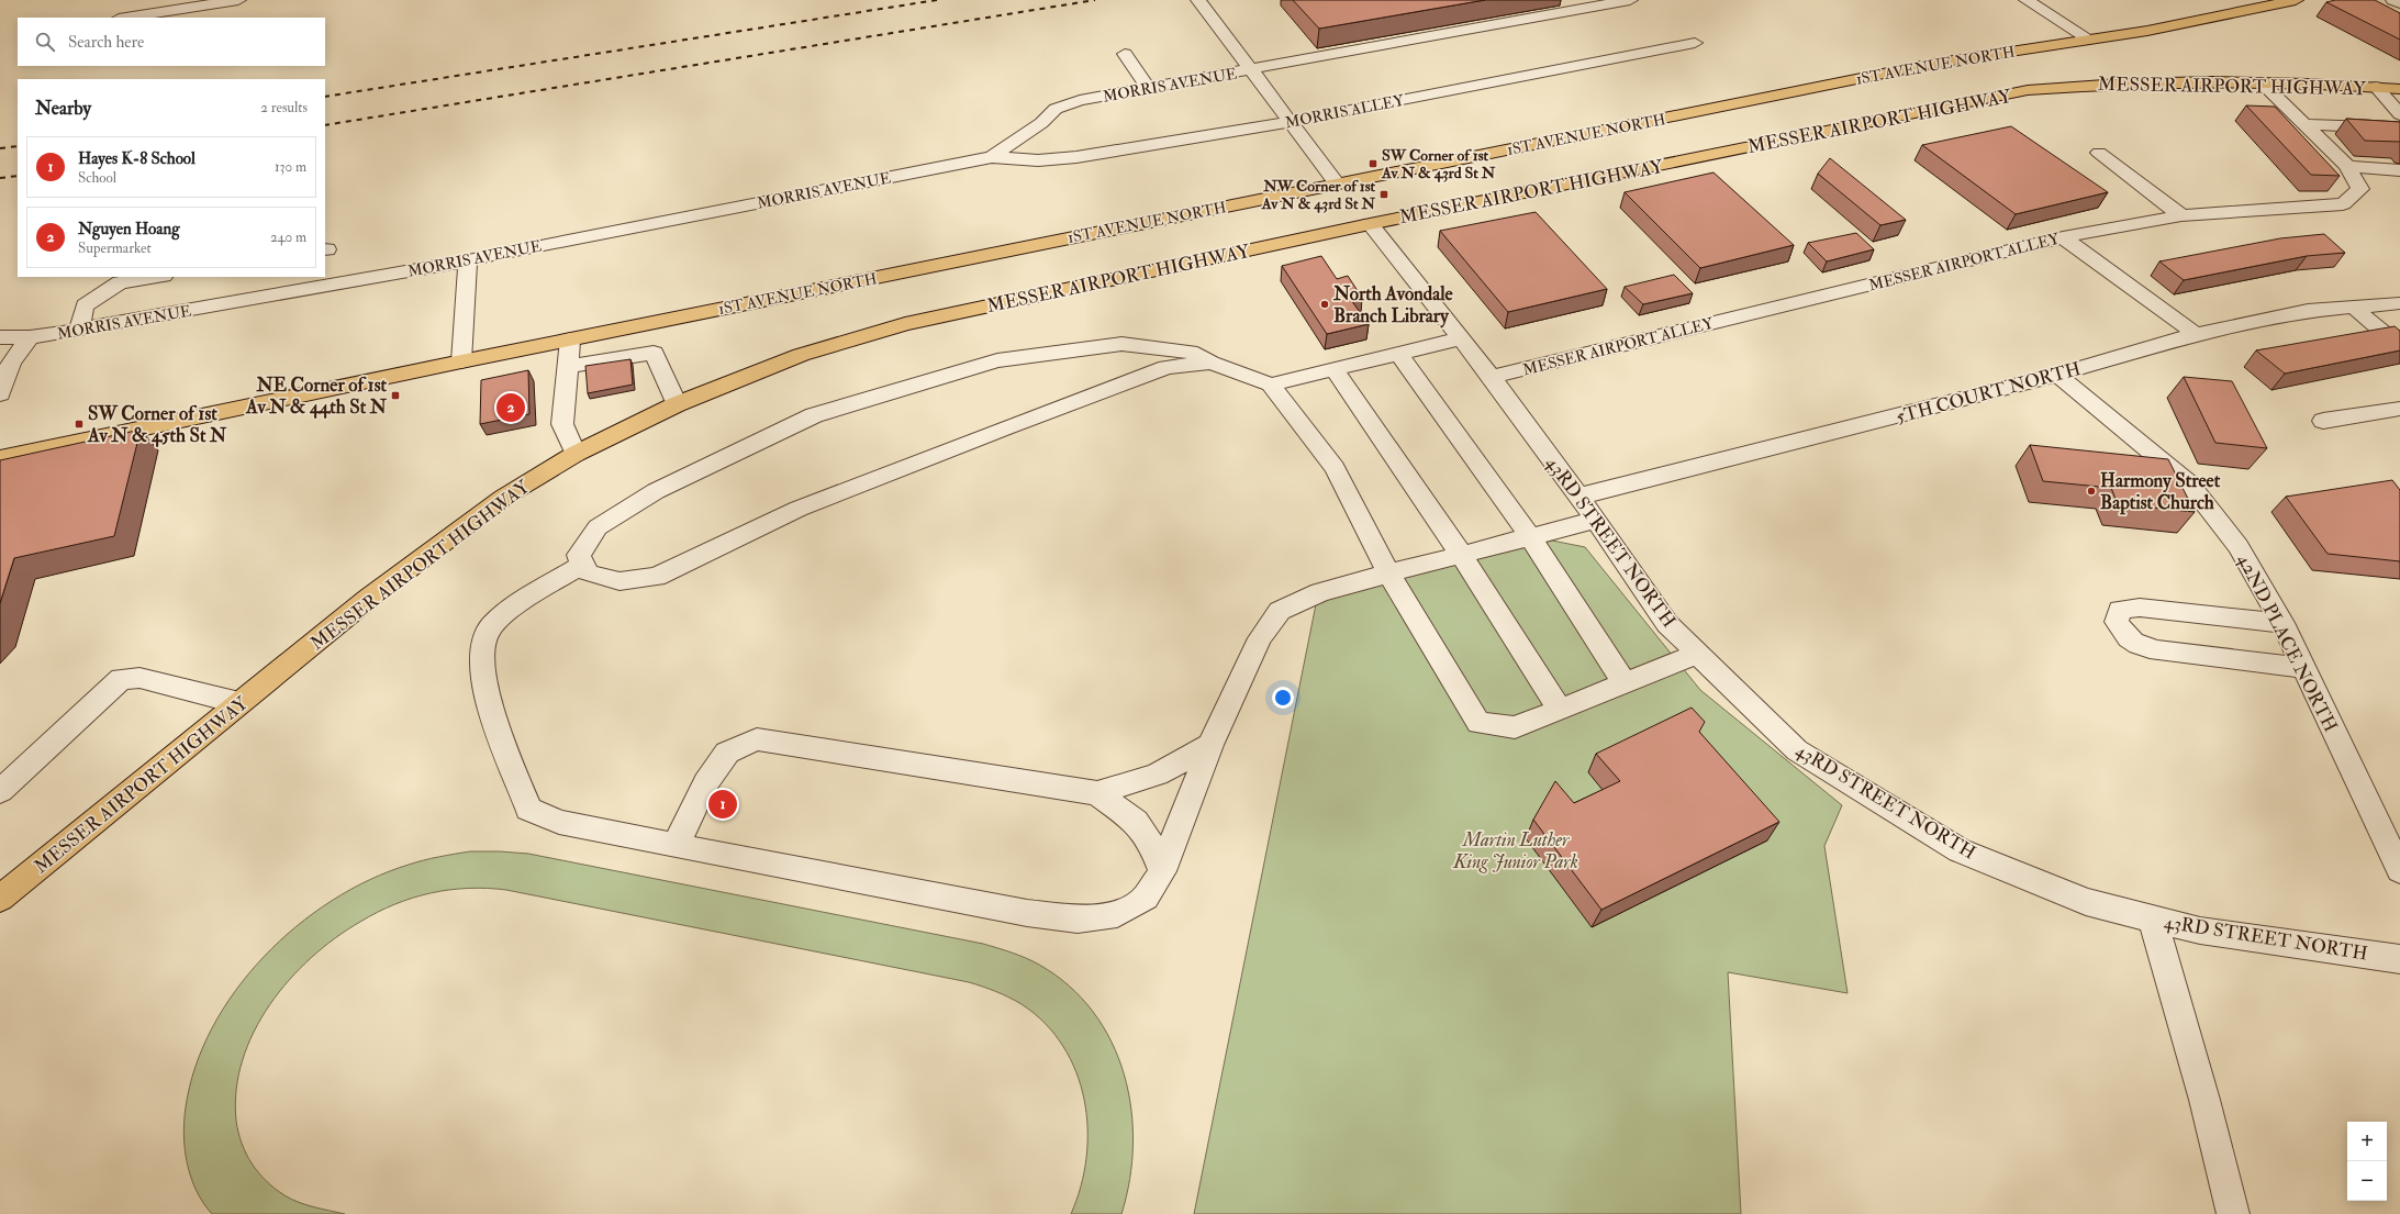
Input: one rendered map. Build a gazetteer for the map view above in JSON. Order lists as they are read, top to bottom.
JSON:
{
  "streets": {
    "main road": ["1ST AVENUE NORTH", "MESSER AIRPORT HIGHWAY"],
    "street": [
      "MORRIS AVENUE",
      "MORRIS ALLEY",
      "MESSER AIRPORT ALLEY",
      "5TH COURT NORTH",
      "43RD STREET NORTH",
      "42ND PLACE NORTH"
    ]
  },
  "crossings": [
    ["MORRIS AVENUE", "MORRIS ALLEY"],
    ["MESSER AIRPORT HIGHWAY", "43RD STREET NORTH"],
    ["MESSER AIRPORT ALLEY", "43RD STREET NORTH"],
    ["5TH COURT NORTH", "43RD STREET NORTH"],
    ["5TH COURT NORTH", "42ND PLACE NORTH"]
  ],
  "parks": ["Martin Luther King Junior Park"],
  "places": {
    "transit": [
      "SW Corner of 1st Av N & 43rd St N",
      "NW Corner of 1st Av N & 43rd St N",
      "NE Corner of 1st Av N & 44th St N",
      "SW Corner of 1st Av N & 45th St N"
    ],
    "other": ["North Avondale Branch Library", "Harmony Street Baptist Church"]
  },
  "page": {
    "search": "Search here",
    "heading": ["Nearby", "2 results"],
    "list": [
      {
        "mark": "1",
        "name": "Hayes K-8 School",
        "note": "School",
        "value": "130 m"
      },
      {
        "mark": "2",
        "name": "Nguyen Hoang",
        "note": "Supermarket",
        "value": "240 m"
      }
    ],
    "pins": ["2", "1"],
    "map_buttons": ["+", "−"]
  }
}
